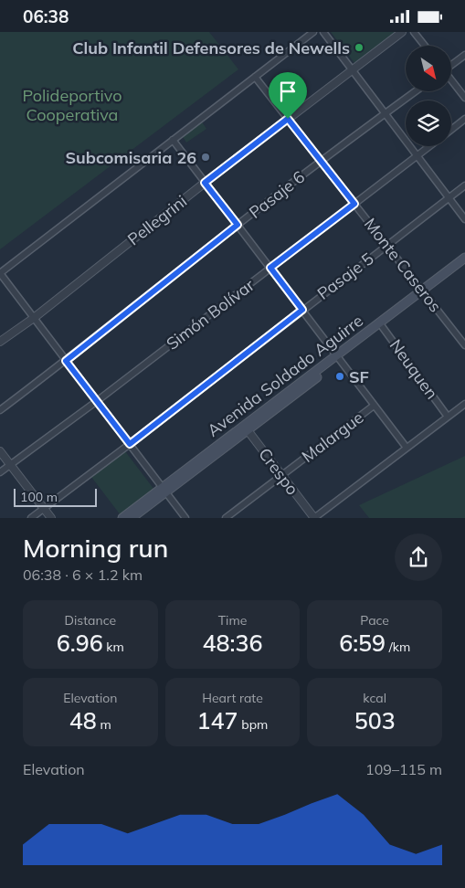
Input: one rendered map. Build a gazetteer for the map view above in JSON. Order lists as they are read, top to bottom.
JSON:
{
  "streets": {
    "main road": ["Avenida Soldado Aguirre"],
    "street": [
      "Pasaje 6",
      "Pellegrini",
      "Monte Caseros",
      "Pasaje 5",
      "Simón Bolívar",
      "Neuquen",
      "Malargue",
      "Crespo"
    ]
  },
  "crossings": [
    ["Pasaje 6", "Monte Caseros"],
    ["Pellegrini", "Monte Caseros"],
    ["Monte Caseros", "Pasaje 5"],
    ["Monte Caseros", "Simón Bolívar"],
    ["Monte Caseros", "Avenida Soldado Aguirre"],
    ["Neuquen", "Avenida Soldado Aguirre"],
    ["Avenida Soldado Aguirre", "Crespo"],
    ["Malargue", "Crespo"]
  ],
  "parks": ["Polideportivo Cooperativa"],
  "places": ["Club Infantil Defensores de Newells", "Subcomisaria 26", "SF"],
  "scale_bar": "100 m",
  "north": "bottom right",
  "page": {
    "status": "06:38",
    "scale": "100 m",
    "heading": ["Morning run", "06:38 · 6 × 1.2 km"],
    "stats": [
      ["Distance", "6.96 km"],
      ["Time", "48:36"],
      ["Pace", "6:59 /km"],
      ["Elevation", "48 m"],
      ["Heart rate", "147 bpm"],
      ["kcal", "503"]
    ],
    "chart": ["Elevation", "109–115 m"]
  }
}
